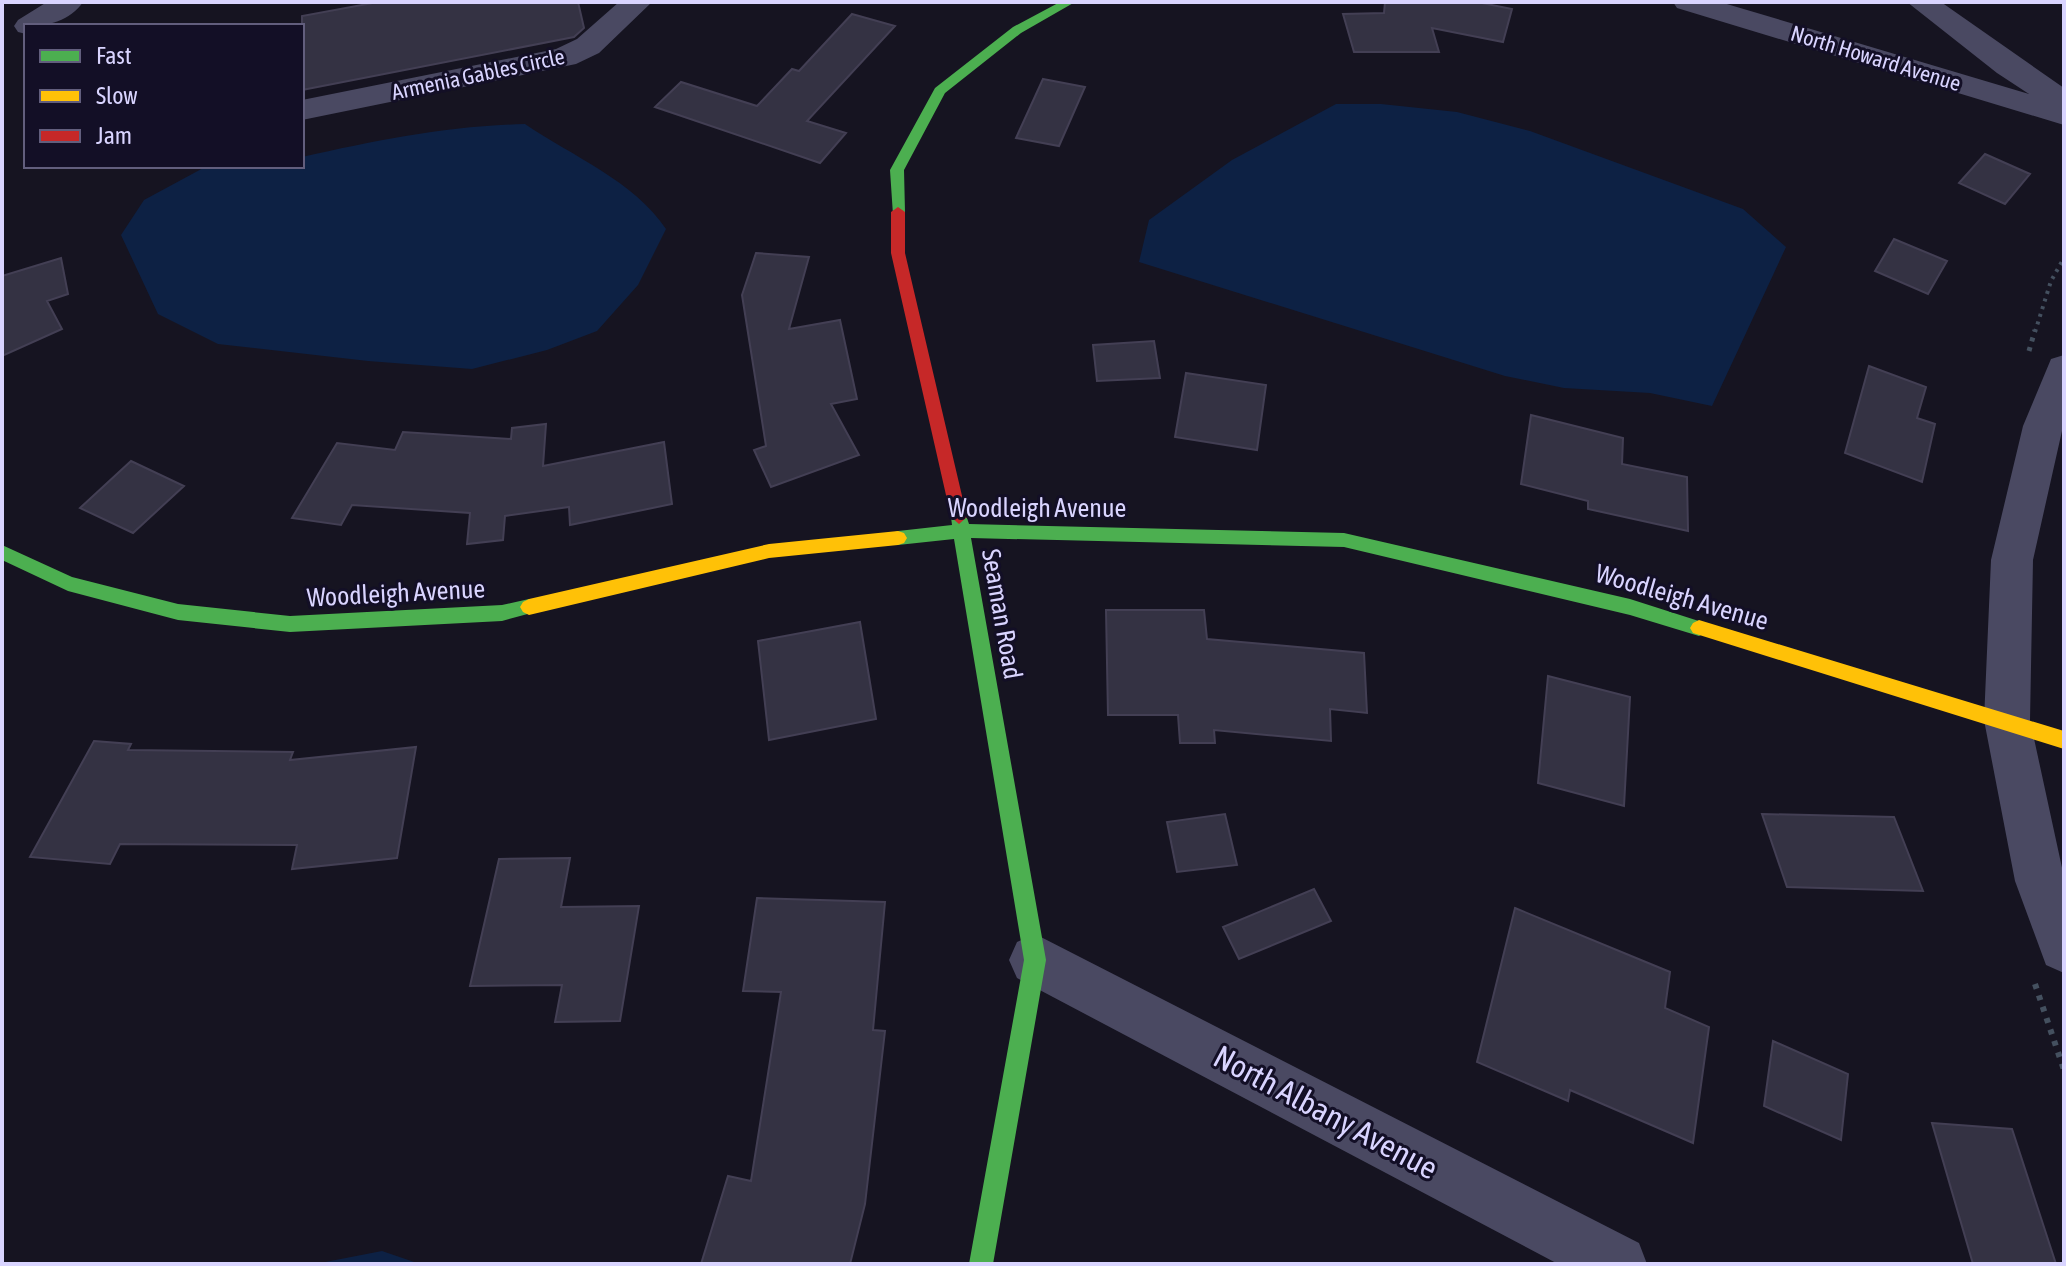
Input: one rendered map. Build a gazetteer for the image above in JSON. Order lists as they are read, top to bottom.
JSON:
{
  "streets": {
    "street": [
      "North Howard Avenue",
      "Armenia Gables Circle",
      "Woodleigh Avenue",
      "Seaman Road",
      "North Albany Avenue"
    ]
  },
  "crossings": [
    ["Woodleigh Avenue", "Seaman Road"],
    ["Seaman Road", "North Albany Avenue"]
  ],
  "legend": ["Fast", "Slow", "Jam"]
}
